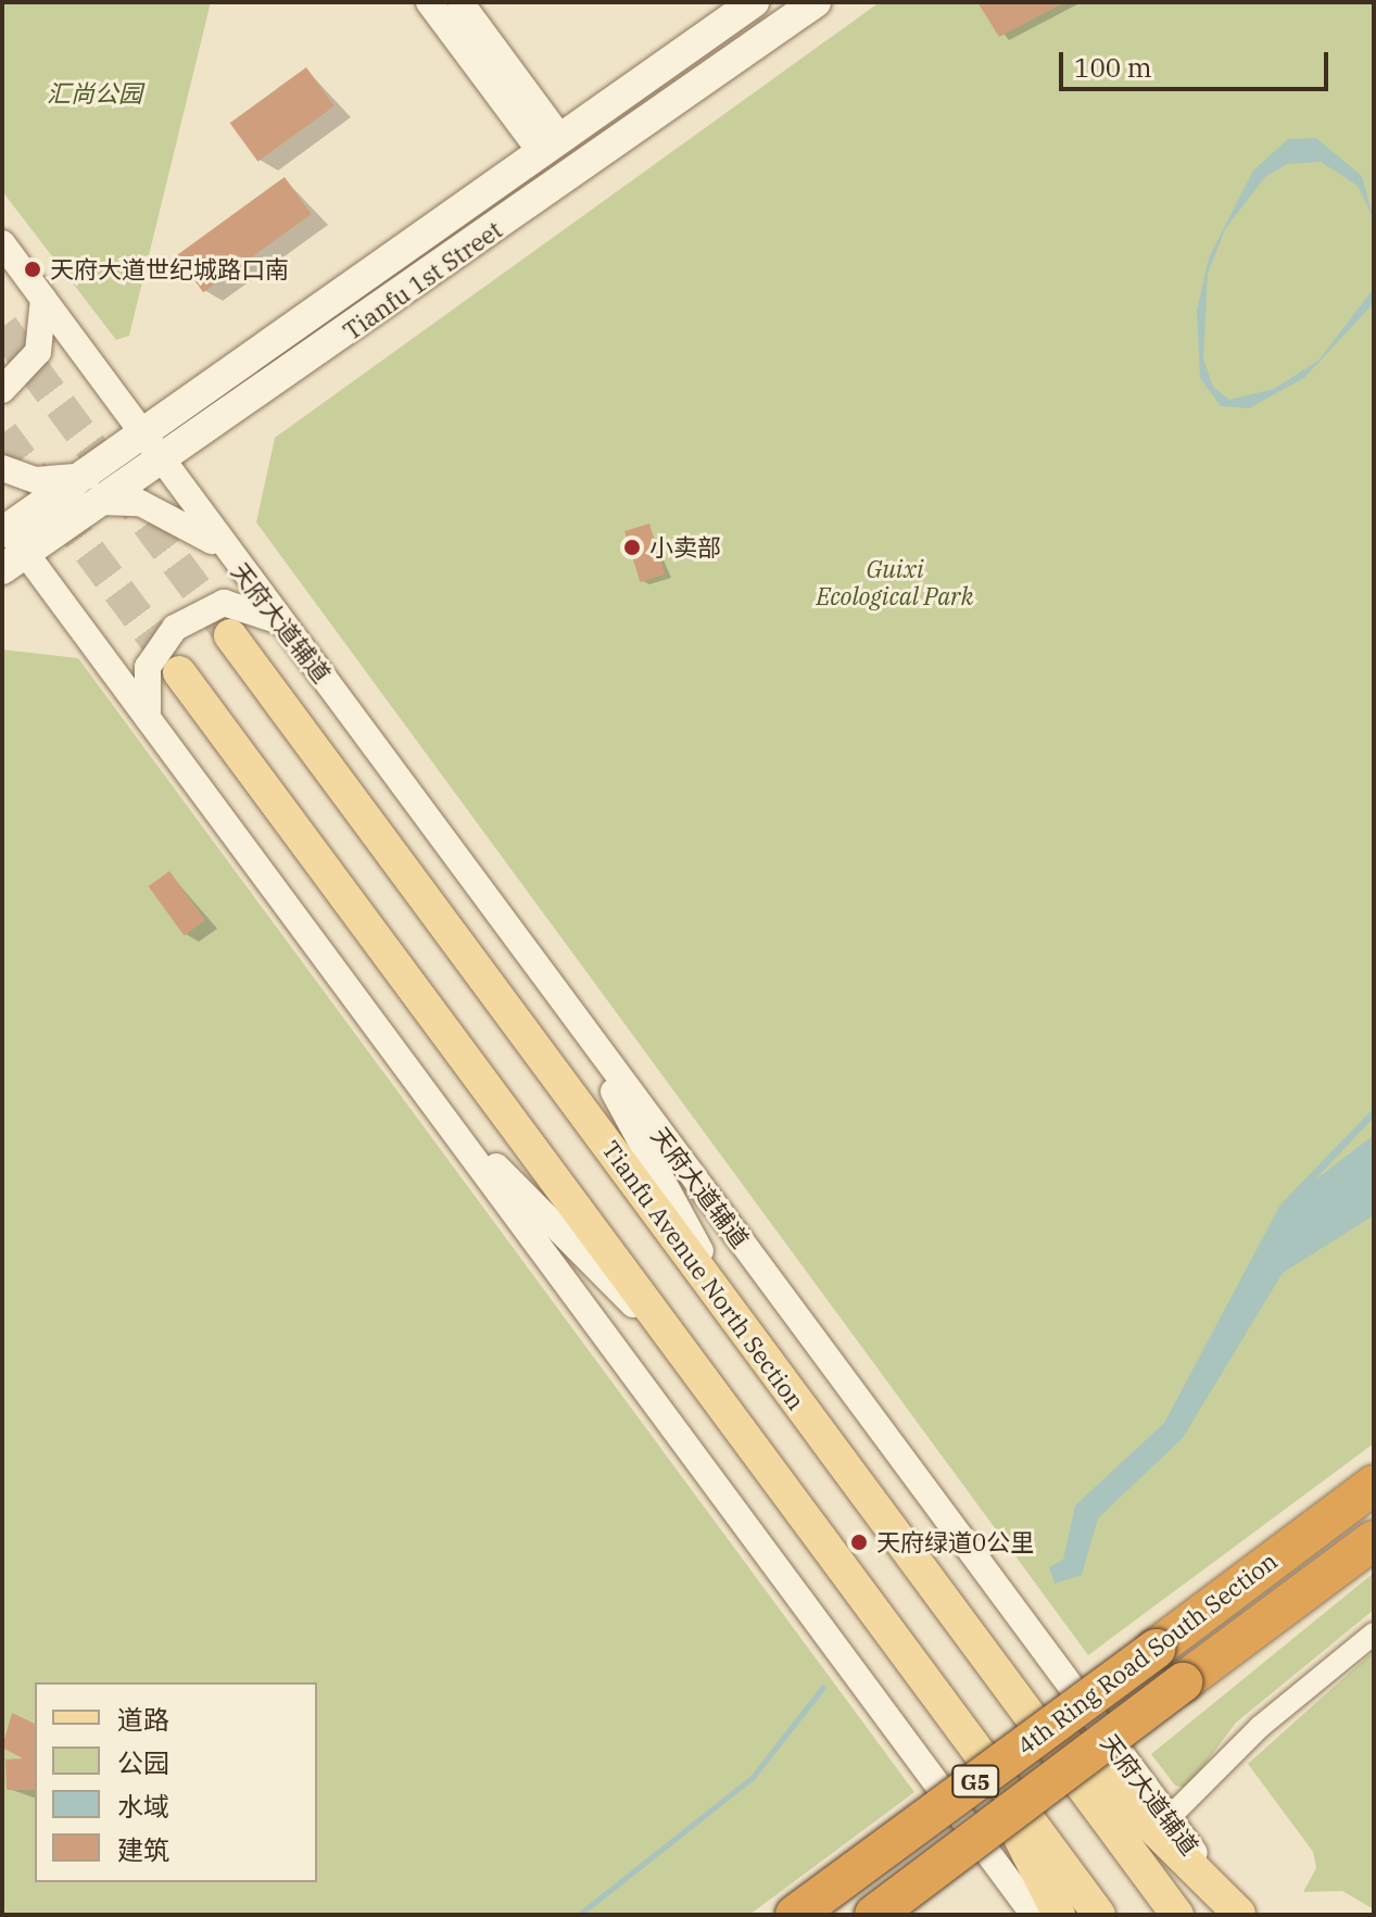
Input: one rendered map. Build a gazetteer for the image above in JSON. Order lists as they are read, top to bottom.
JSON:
{
  "streets": {
    "highway": ["4th Ring Road South Section", "G5"],
    "main road": ["Tianfu 1st Street", "Tianfu Avenue North Section"],
    "street": ["天府大道辅道"]
  },
  "crossings": [
    ["Tianfu 1st Street", "天府大道辅道"]
  ],
  "parks": ["汇尚公园", "Guixi Ecological Park"],
  "places": ["天府大道世纪城路口南", "小卖部", "天府绿道0公里"],
  "legend": [
    "道路",
    "公园",
    "水域",
    "建筑"
  ],
  "scale_bar": "100 m"
}
